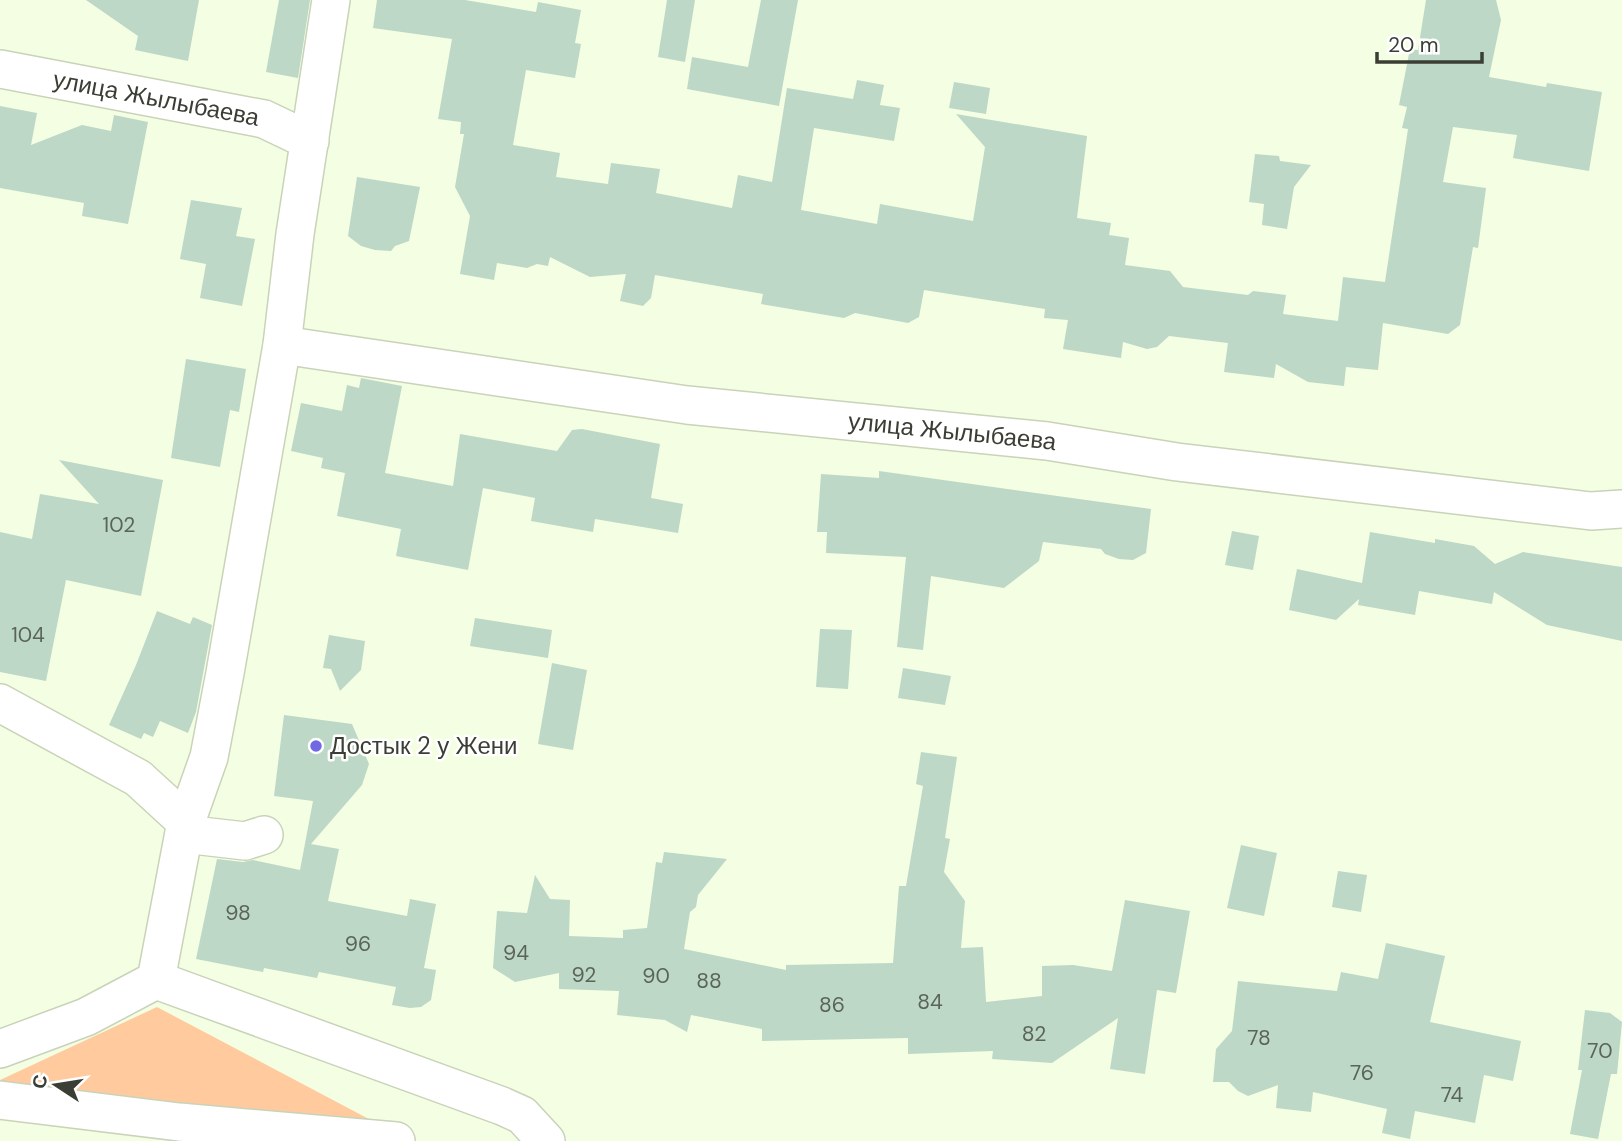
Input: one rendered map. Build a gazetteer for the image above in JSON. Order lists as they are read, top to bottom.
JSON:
{
  "streets": {
    "street": ["улица Жылыбаева"]
  },
  "places": ["Достык 2 у Жени"],
  "house_numbers": [
    "102",
    "104",
    "98",
    "96",
    "94",
    "92",
    "90",
    "88",
    "84",
    "86",
    "82",
    "78",
    "70",
    "76",
    "74"
  ],
  "scale_bar": "20 m",
  "north": "left"
}
